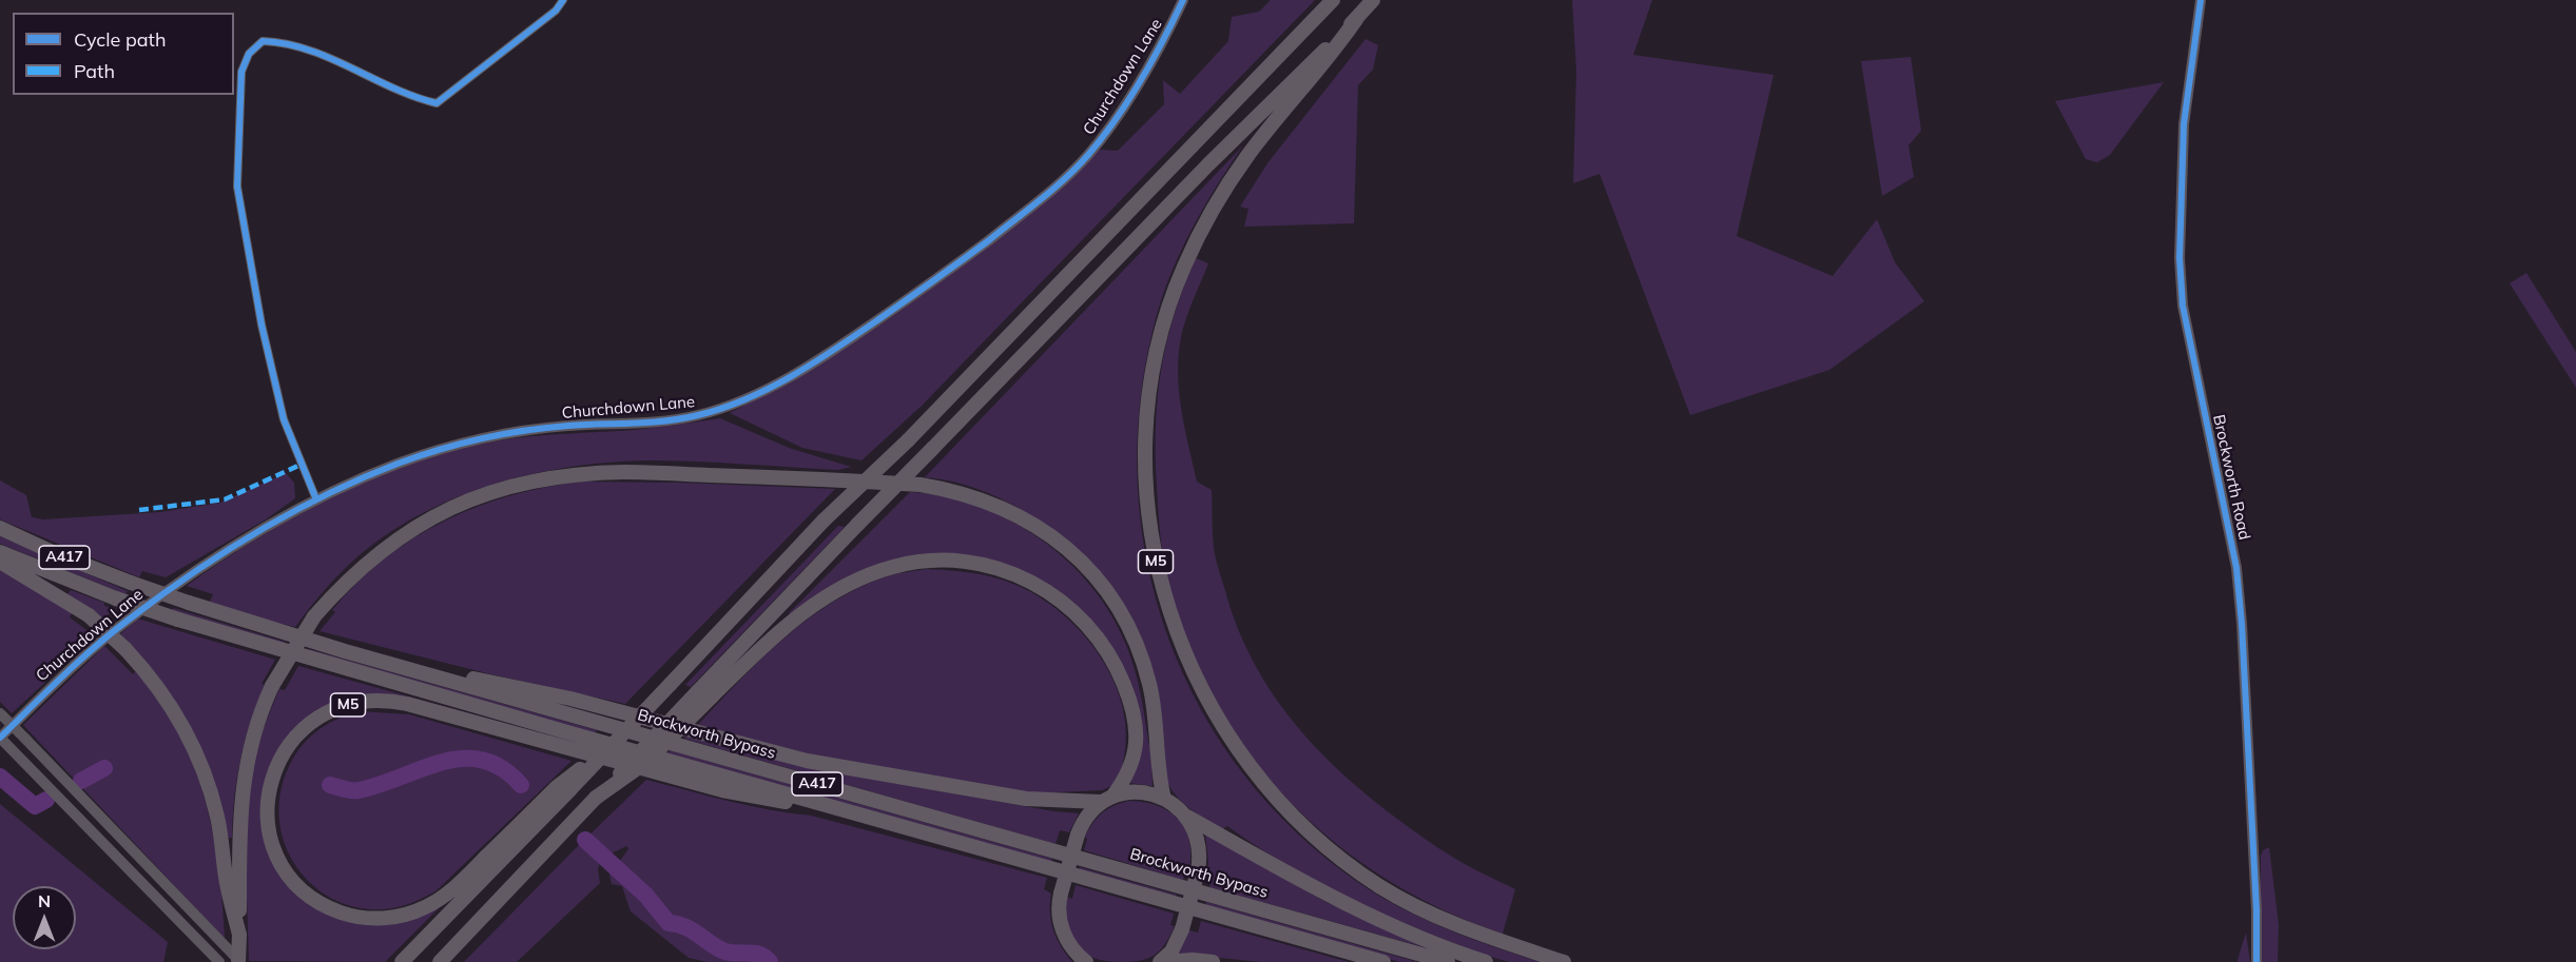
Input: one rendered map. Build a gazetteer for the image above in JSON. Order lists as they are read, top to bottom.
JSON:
{
  "streets": {
    "highway": ["A417", "M5", "Brockworth Bypass"],
    "street": ["Churchdown Lane", "Brockworth Road"]
  },
  "crossings": [
    ["A417", "M5"]
  ],
  "legend": ["Cycle path", "Path"],
  "north": "top"
}
